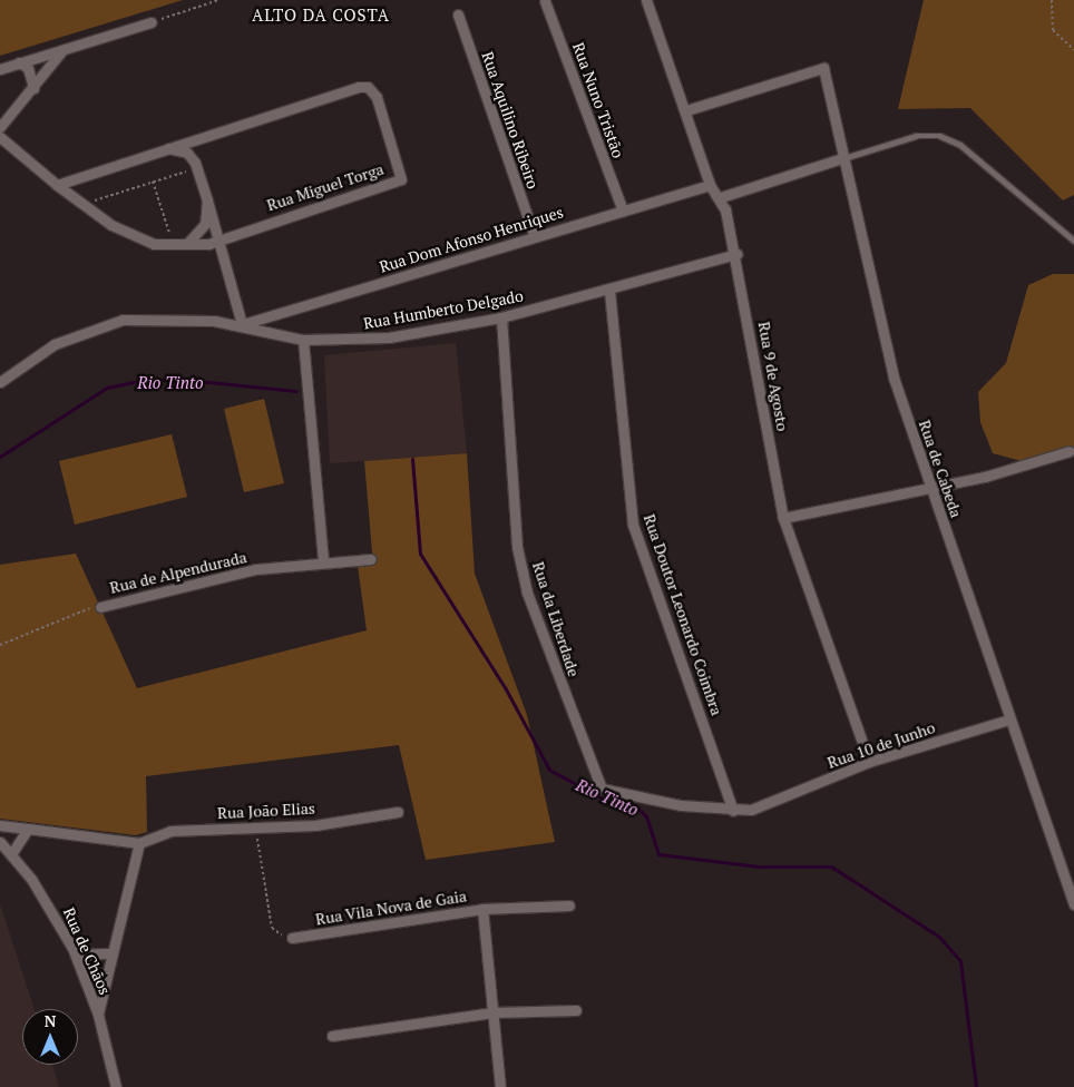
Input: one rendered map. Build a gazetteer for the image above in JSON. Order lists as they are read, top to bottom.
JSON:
{
  "streets": {
    "street": [
      "Rua Nuno Tristão",
      "Rua Aquilino Ribeiro",
      "Rua Miguel Torga",
      "Rua Dom Afonso Henriques",
      "Rua Humberto Delgado",
      "Rua 9 de Agosto",
      "Rua de Cabeda",
      "Rua de Alpendurada",
      "Rua Doutor Leonardo Coimbra",
      "Rua da Liberdade",
      "Rua 10 de Junho",
      "Rua João Elias",
      "Rua Vila Nova de Gaia",
      "Rua de Chãos"
    ]
  },
  "crossings": [
    ["Rua Nuno Tristão", "Rua Dom Afonso Henriques"],
    ["Rua Aquilino Ribeiro", "Rua Dom Afonso Henriques"],
    ["Rua Dom Afonso Henriques", "Rua Humberto Delgado"],
    ["Rua Dom Afonso Henriques", "Rua 9 de Agosto"],
    ["Rua Humberto Delgado", "Rua 9 de Agosto"],
    ["Rua Humberto Delgado", "Rua Doutor Leonardo Coimbra"],
    ["Rua Humberto Delgado", "Rua da Liberdade"],
    ["Rua 9 de Agosto", "Rua de Cabeda"],
    ["Rua 9 de Agosto", "Rua 10 de Junho"],
    ["Rua de Cabeda", "Rua 10 de Junho"],
    ["Rua Doutor Leonardo Coimbra", "Rua da Liberdade"],
    ["Rua Doutor Leonardo Coimbra", "Rua 10 de Junho"],
    ["Rua da Liberdade", "Rua 10 de Junho"]
  ],
  "districts": ["ALTO DA COSTA"],
  "water": ["Rio Tinto"],
  "north": "top"
}
